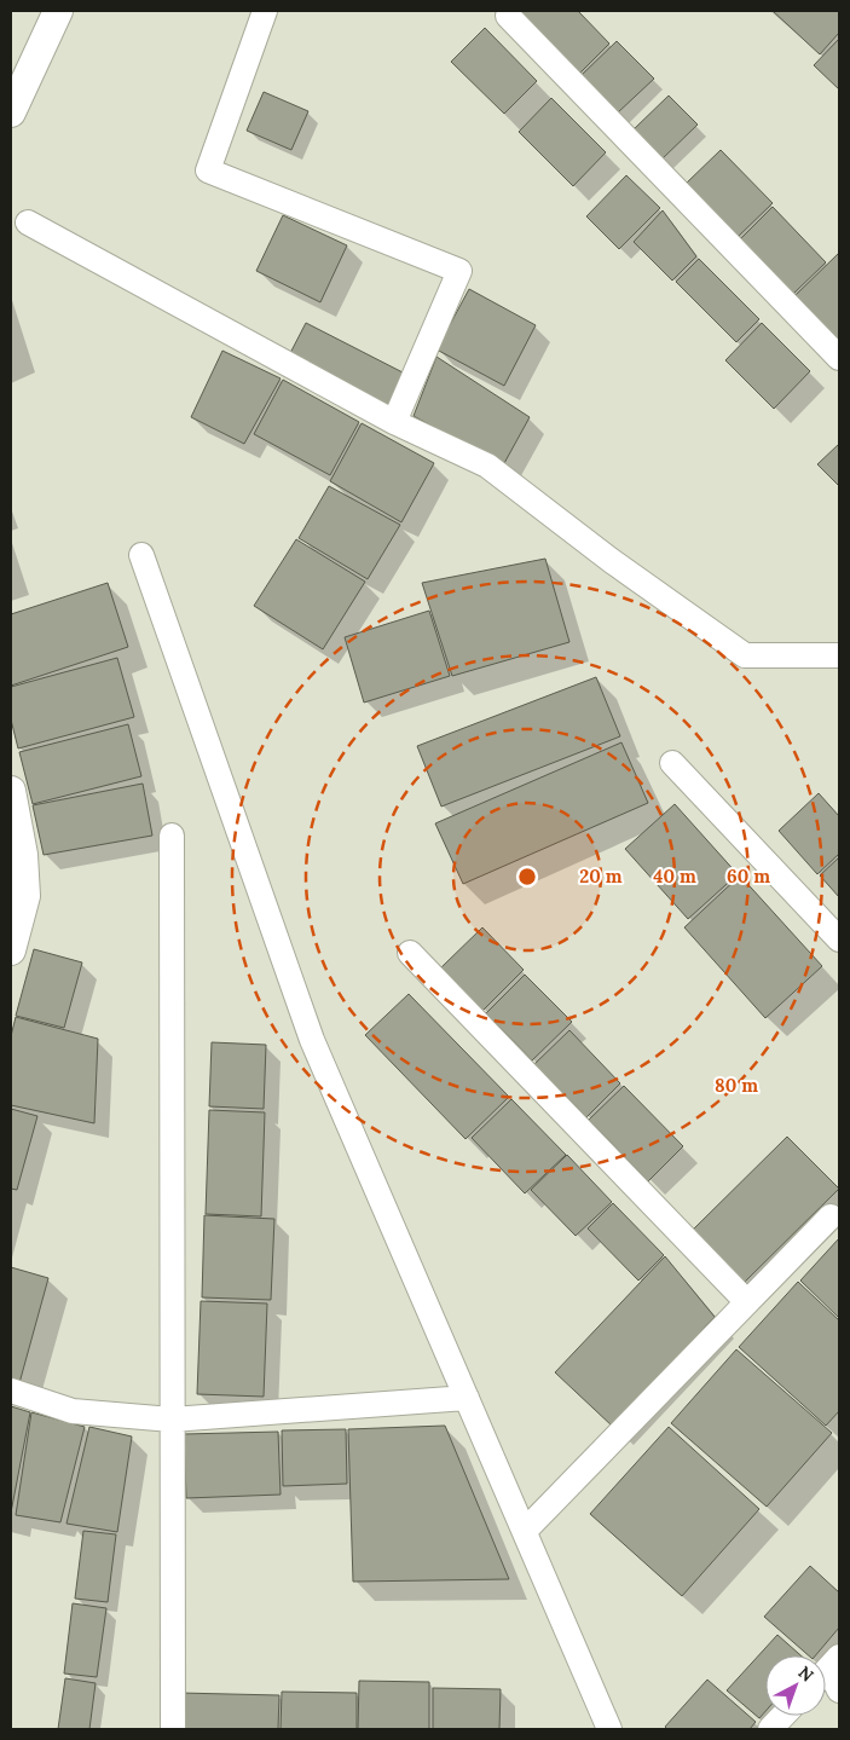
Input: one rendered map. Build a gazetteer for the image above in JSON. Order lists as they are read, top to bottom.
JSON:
{
  "north": "top right",
  "rings": [
    "20 m",
    "40 m",
    "60 m",
    "80 m"
  ]
}
